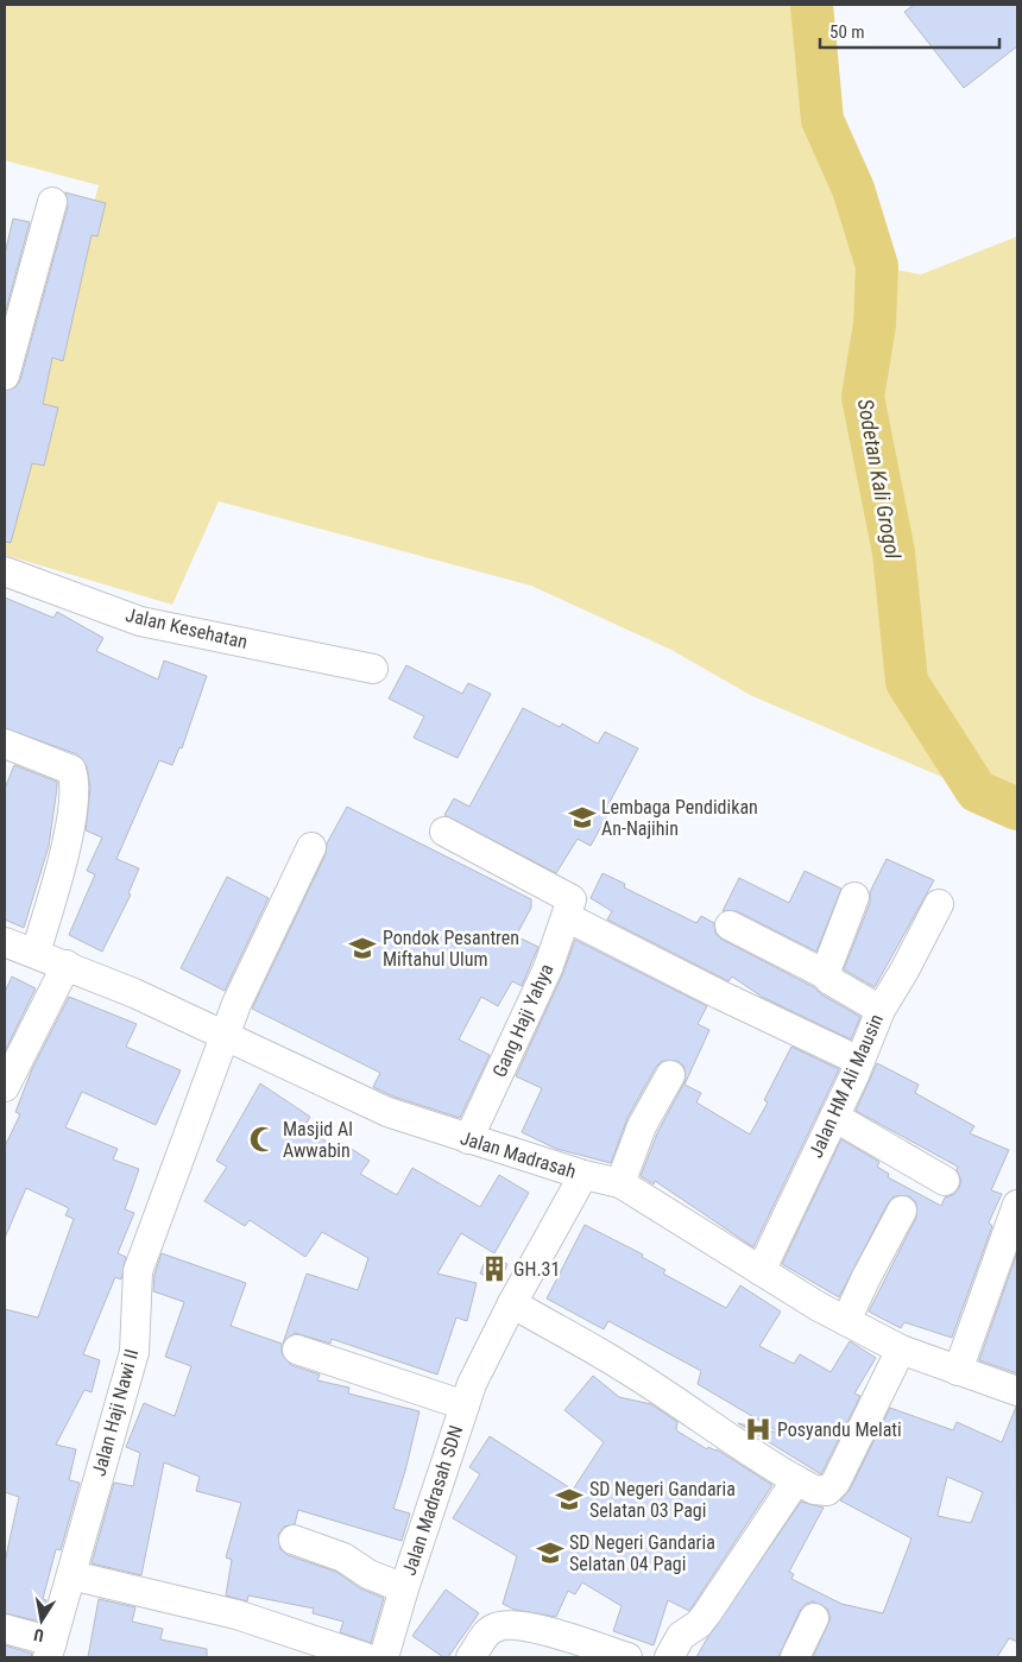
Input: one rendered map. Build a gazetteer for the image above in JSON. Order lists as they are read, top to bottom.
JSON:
{
  "streets": {
    "street": [
      "Jalan Kesehatan",
      "Gang Haji Yahya",
      "Jalan HM Ali Mausin",
      "Jalan Madrasah",
      "Jalan Haji Nawi II",
      "Jalan Madrasah SDN"
    ]
  },
  "crossings": [
    ["Gang Haji Yahya", "Jalan Madrasah"],
    ["Jalan HM Ali Mausin", "Jalan Madrasah"],
    ["Jalan Madrasah", "Jalan Haji Nawi II"],
    ["Jalan Madrasah", "Jalan Madrasah SDN"]
  ],
  "water": ["Sodetan Kali Grogol"],
  "places": {
    "school or university": [
      "Lembaga Pendidikan An-Najihin",
      "Pondok Pesantren Miftahul Ulum",
      "SD Negeri Gandaria Selatan 03 Pagi",
      "SD Negeri Gandaria Selatan 04 Pagi"
    ],
    "mosque": ["Masjid Al Awwabin"],
    "building": ["GH.31"],
    "hospital": ["Posyandu Melati"]
  },
  "scale_bar": "50 m",
  "north": "bottom"
}
